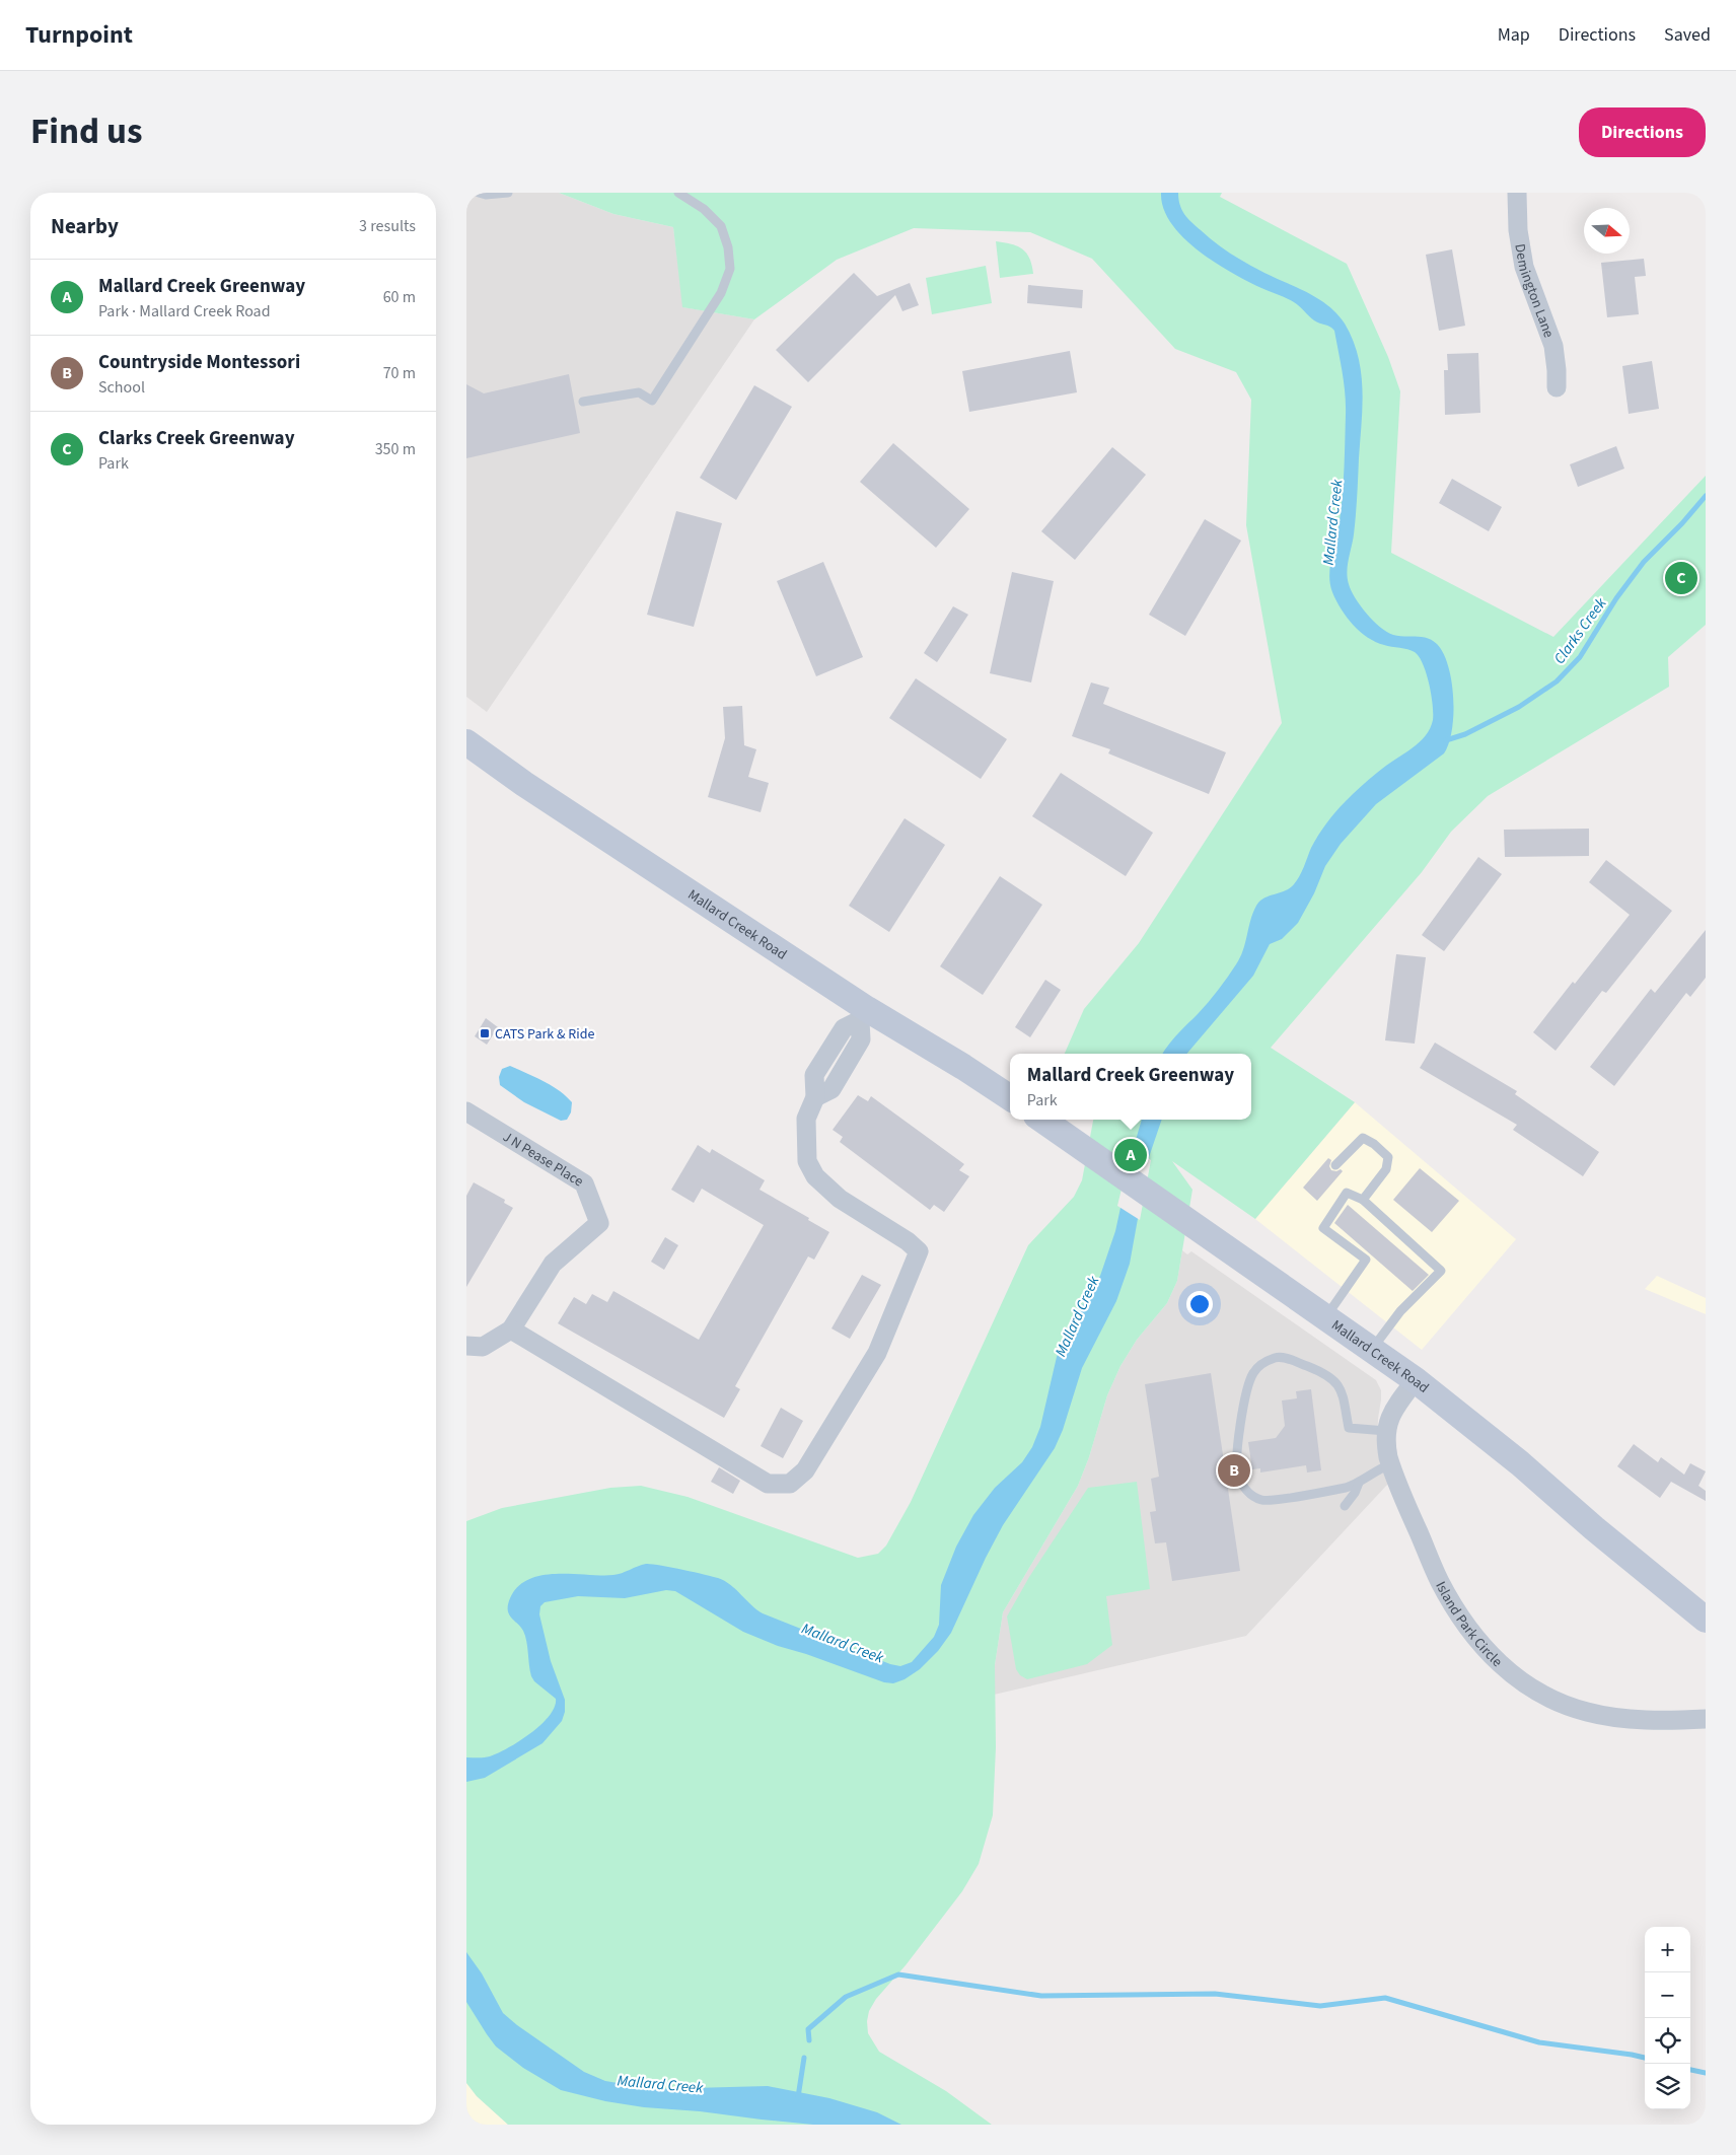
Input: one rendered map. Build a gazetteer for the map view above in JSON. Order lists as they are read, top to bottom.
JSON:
{
  "streets": {
    "main road": ["Mallard Creek Road"],
    "street": ["Demington Lane", "J N Pease Place", "Island Park Circle"]
  },
  "crossings": [
    ["Mallard Creek Road", "Island Park Circle"]
  ],
  "water": ["Mallard Creek", "Clarks Creek"],
  "places": {
    "transit": ["CATS Park & Ride"]
  },
  "north": "right",
  "page": {
    "header": "Turnpoint",
    "nav": ["Map", "Directions", "Saved"],
    "title": "Find us",
    "buttons": "Directions",
    "heading": ["Nearby", "3 results"],
    "list": [
      {
        "mark": "A",
        "name": "Mallard Creek Greenway",
        "note": "Park · Mallard Creek Road",
        "value": "60 m"
      },
      {
        "mark": "B",
        "name": "Countryside Montessori",
        "note": "School",
        "value": "70 m"
      },
      {
        "mark": "C",
        "name": "Clarks Creek Greenway",
        "note": "Park",
        "value": "350 m"
      }
    ],
    "pins": ["C", "A", "B"],
    "popup": ["Mallard Creek Greenway", "Park"],
    "map_buttons": ["+", "−"]
  }
}
